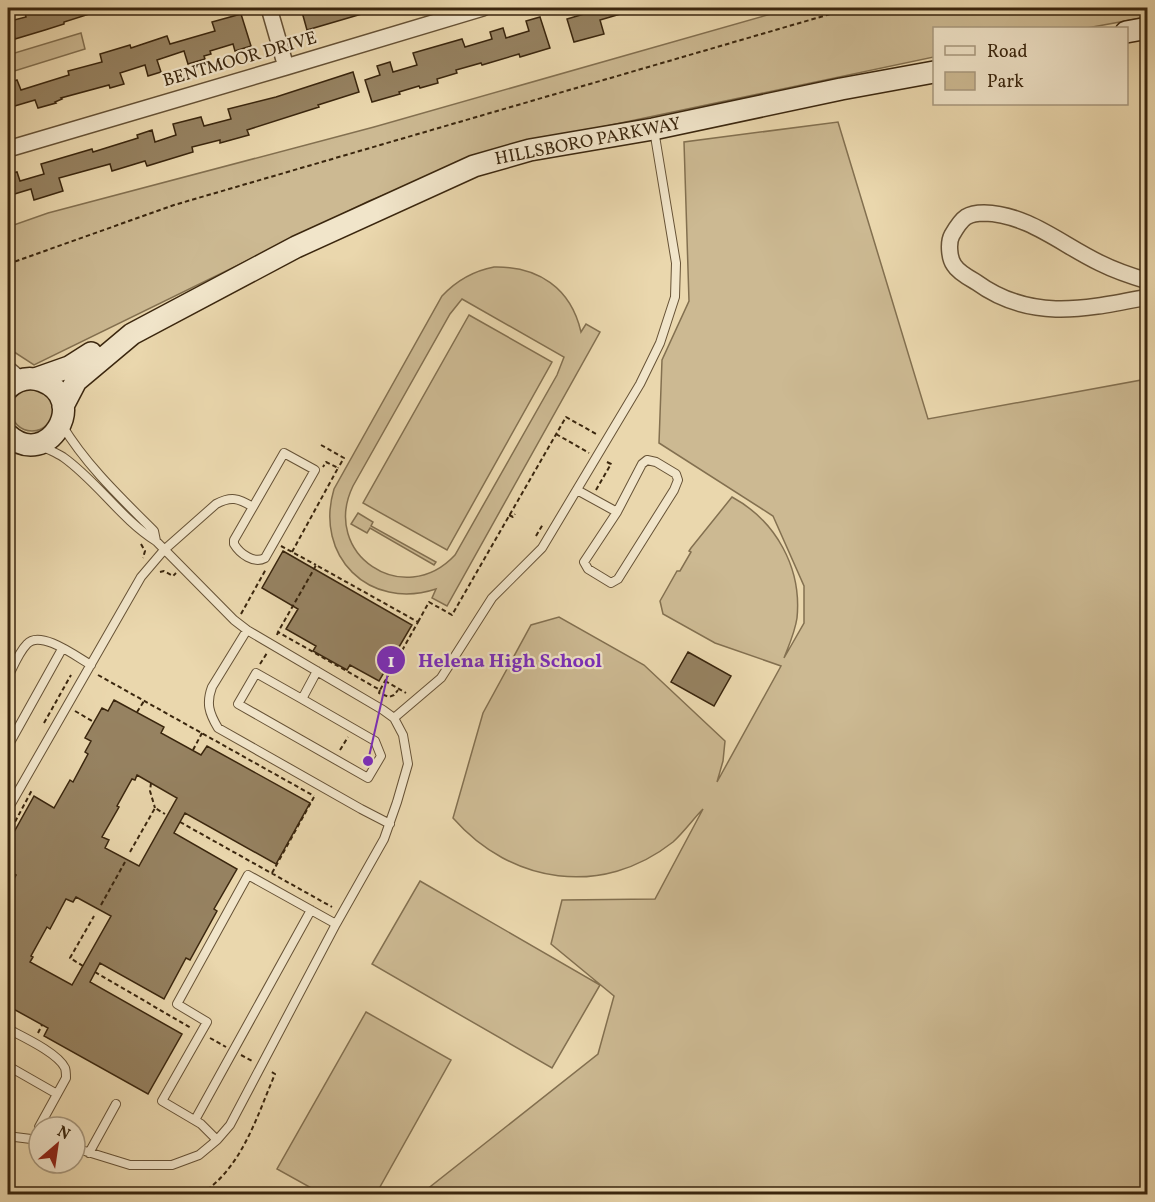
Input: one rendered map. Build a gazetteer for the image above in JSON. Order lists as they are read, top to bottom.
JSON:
{
  "streets": {
    "street": ["BENTMOOR DRIVE", "HILLSBORO PARKWAY"]
  },
  "places": ["Helena High School"],
  "legend": ["Road", "Park"],
  "north": "top right"
}
